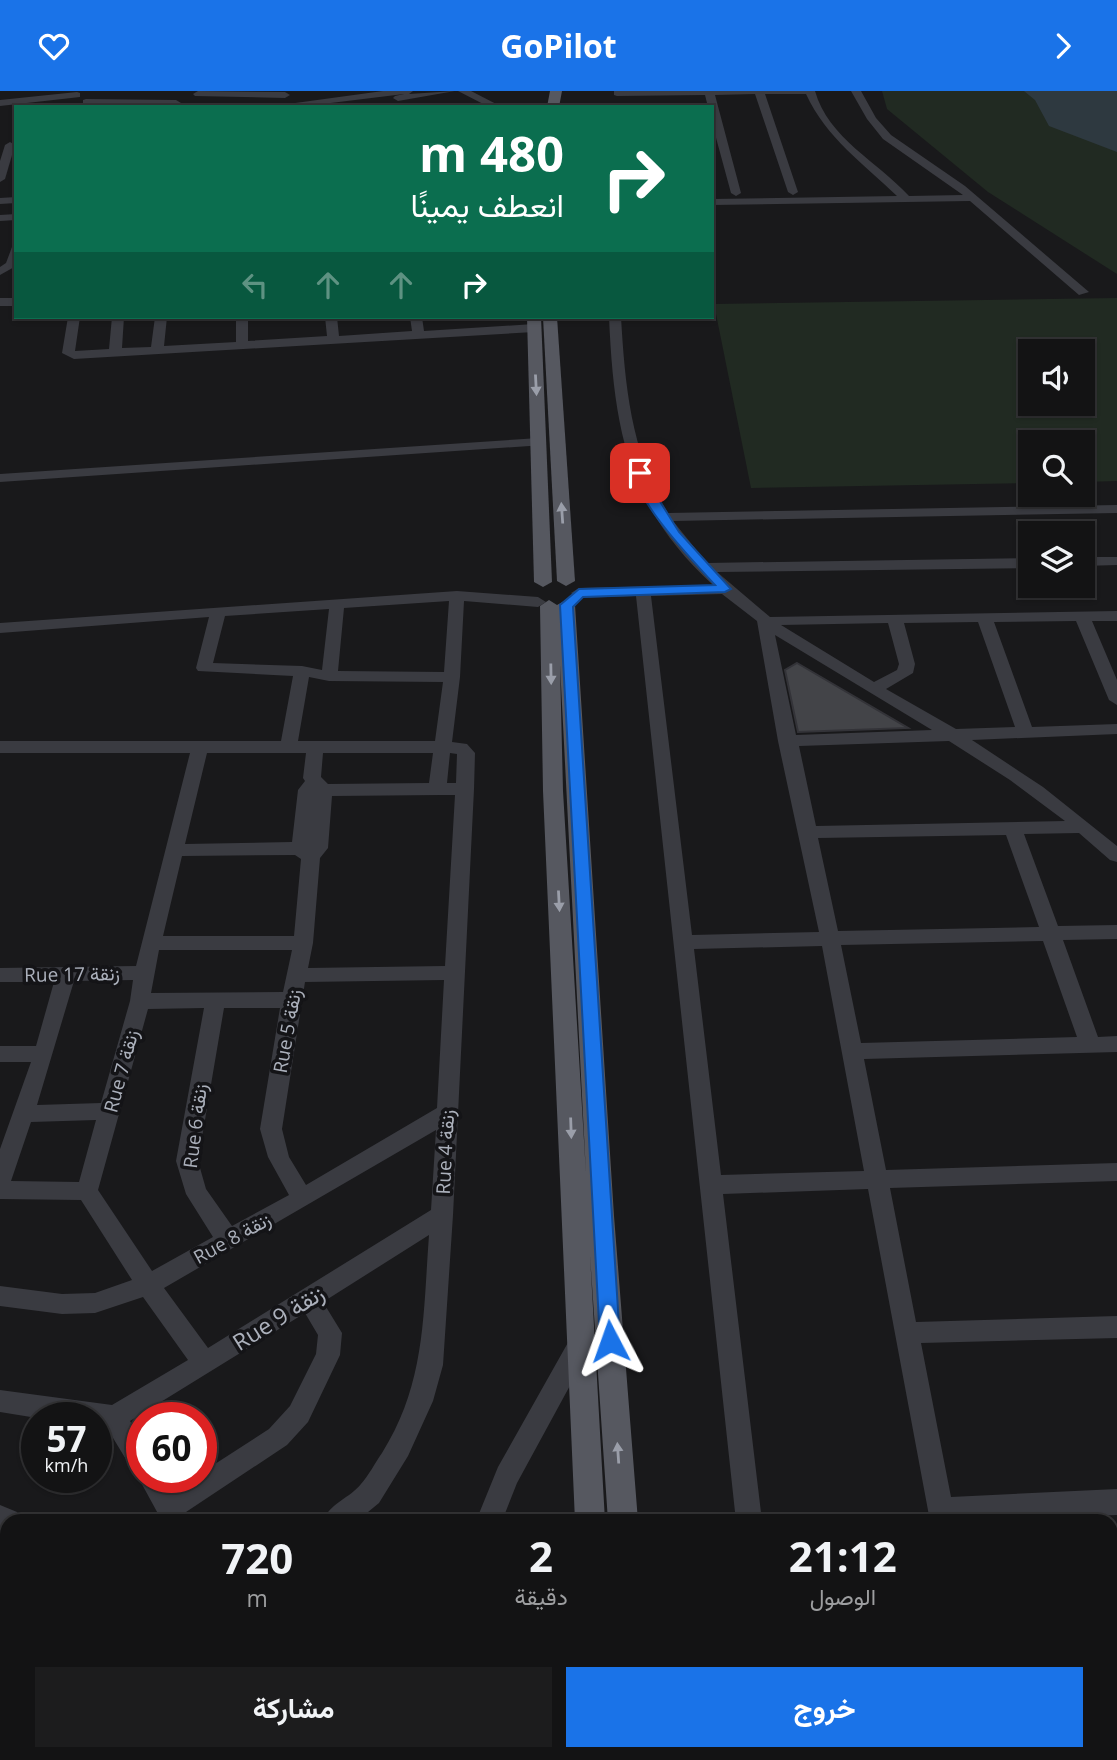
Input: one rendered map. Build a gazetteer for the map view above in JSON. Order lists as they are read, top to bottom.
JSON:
{
  "streets": {
    "street": [
      "Rue 17 زنقة",
      "Rue 5 زنقة",
      "Rue 7 زنقة",
      "Rue 6 زنقة",
      "Rue 4 زنقة",
      "Rue 8 زنقة",
      "Rue 9 زنقة"
    ]
  },
  "crossings": [
    ["Rue 17 زنقة", "Rue 7 زنقة"],
    ["Rue 5 زنقة", "Rue 8 زنقة"],
    ["Rue 6 زنقة", "Rue 8 زنقة"],
    ["Rue 4 زنقة", "Rue 8 زنقة"],
    ["Rue 4 زنقة", "Rue 9 زنقة"]
  ],
  "page": {
    "header": "GoPilot",
    "turn": ["480 m", "انعطف يمينًا"],
    "speed": "57 km/h",
    "limit": "60",
    "eta": [
      "21:12",
      "الوصول",
      "2",
      "دقيقة",
      "720",
      "m"
    ],
    "buttons": ["خروج", "مشاركة"]
  }
}
